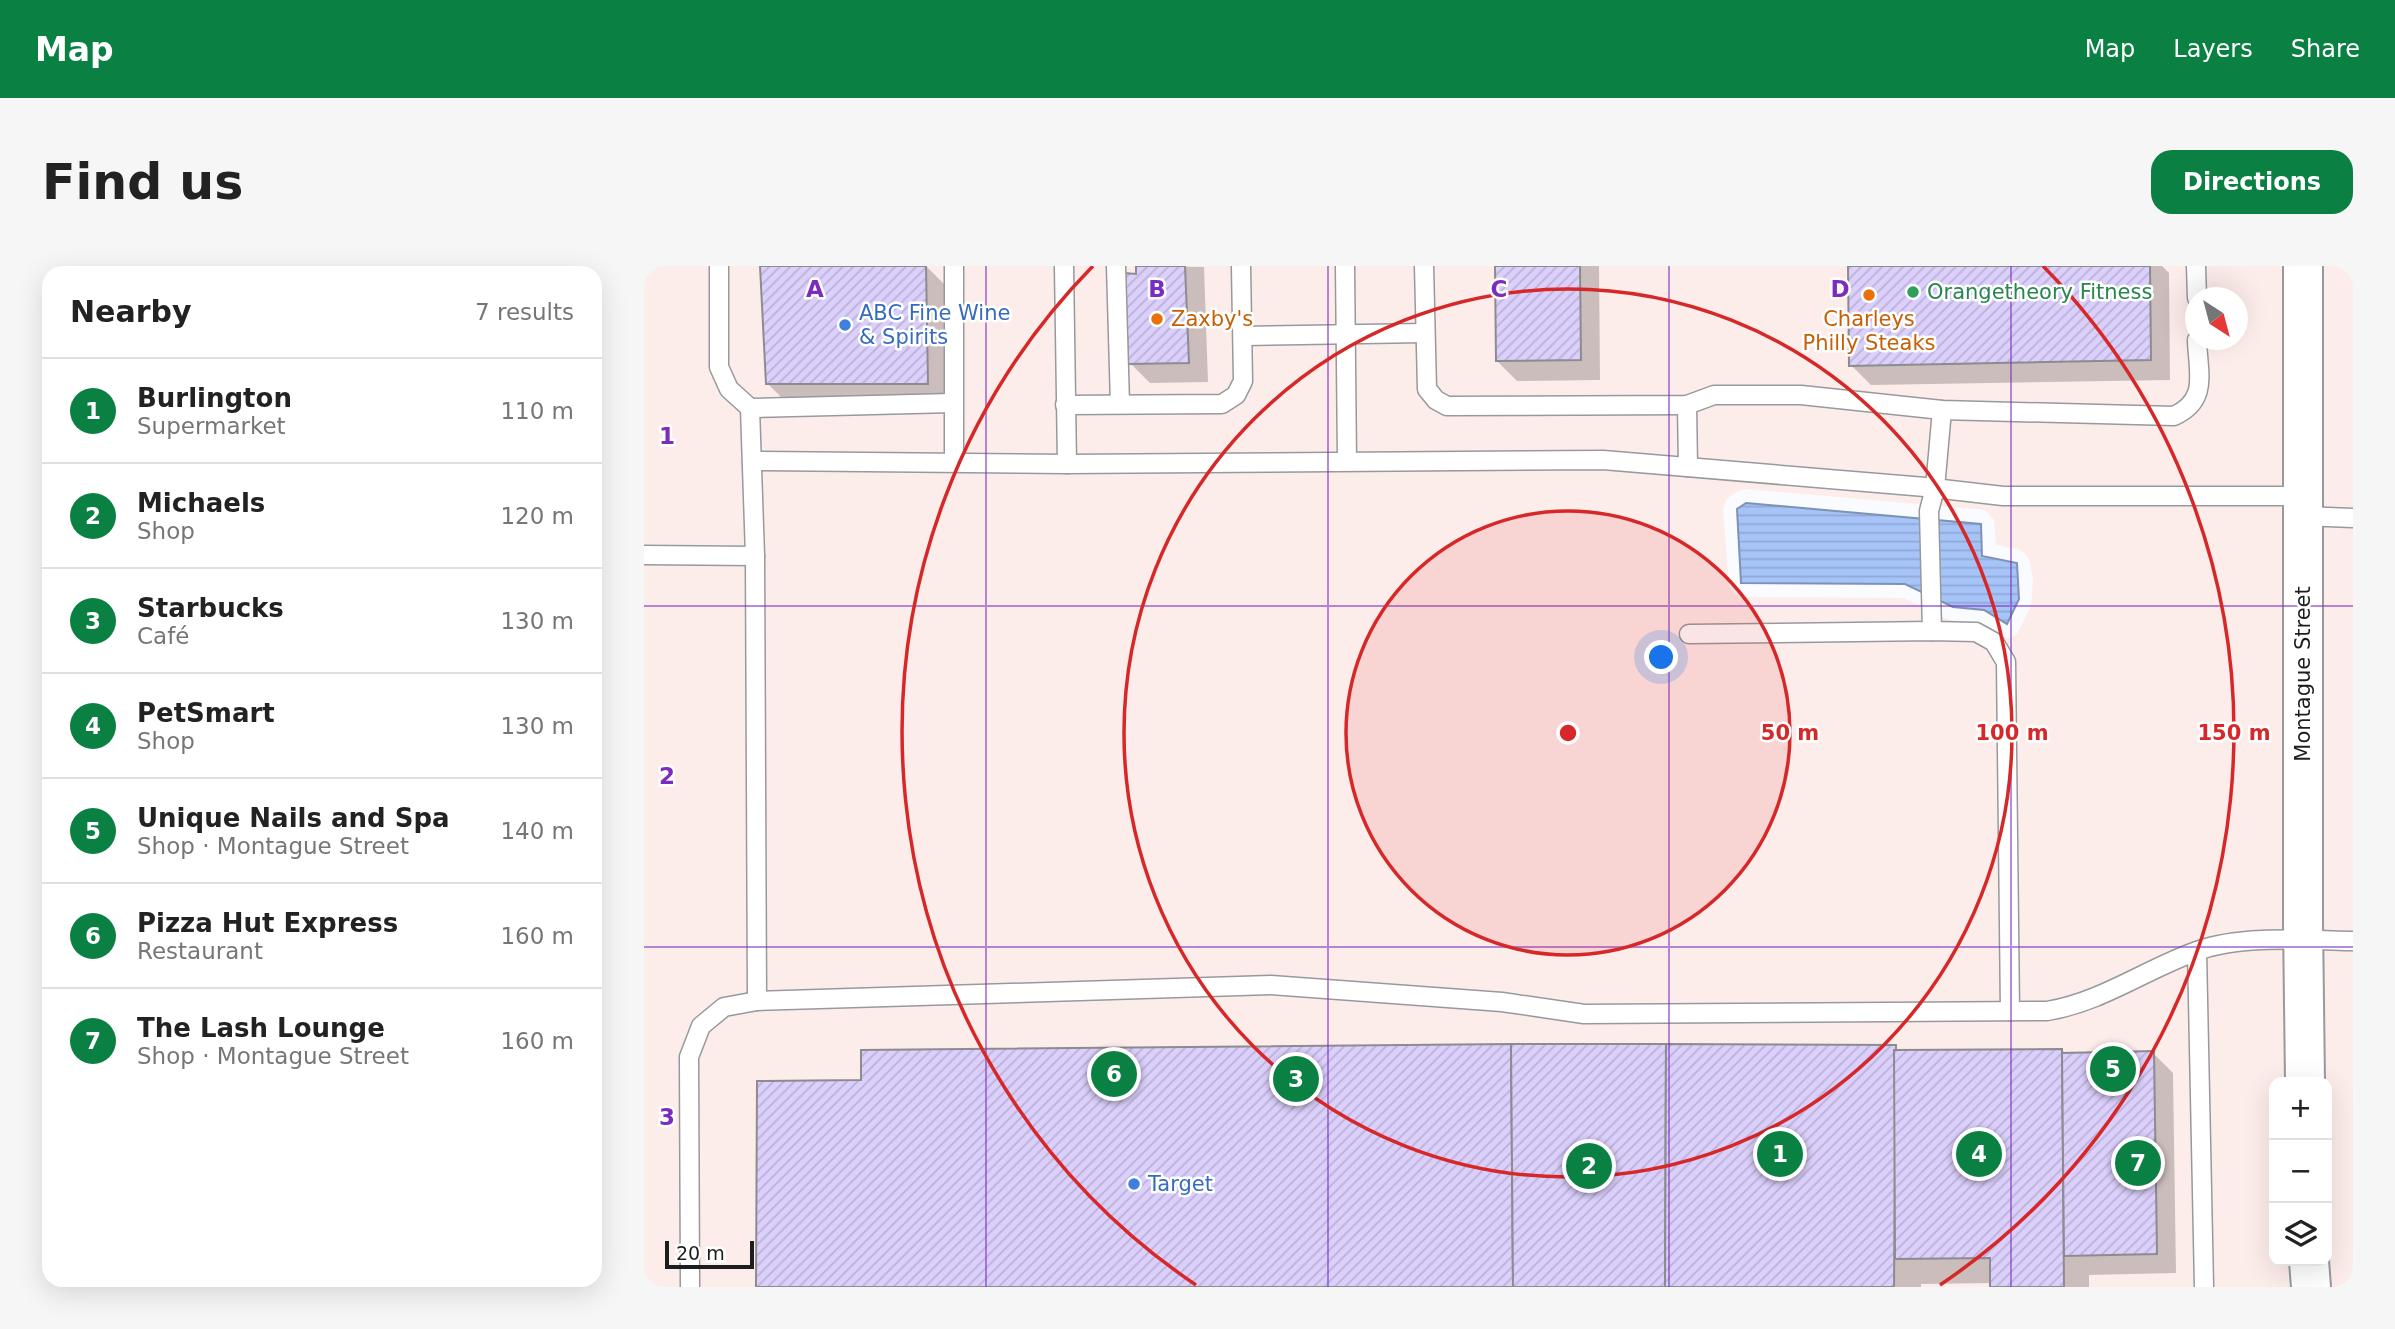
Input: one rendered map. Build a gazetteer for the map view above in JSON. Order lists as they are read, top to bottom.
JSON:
{
  "streets": {
    "street": ["Montague Street"]
  },
  "places": [
    "Orangetheory Fitness",
    "Charleys Philly Steaks",
    "Zaxby's",
    "ABC Fine Wine & Spirits",
    "Target"
  ],
  "scale_bar": "20 m",
  "north": "bottom right",
  "page": {
    "header": "Map",
    "nav": ["Map", "Layers", "Share"],
    "buttons": "Directions",
    "title": "Find us",
    "heading": ["Nearby", "7 results"],
    "list": [
      {
        "mark": "1",
        "name": "Burlington",
        "note": "Supermarket",
        "value": "110 m"
      },
      {
        "mark": "2",
        "name": "Michaels",
        "note": "Shop",
        "value": "120 m"
      },
      {
        "mark": "3",
        "name": "Starbucks",
        "note": "Café",
        "value": "130 m"
      },
      {
        "mark": "4",
        "name": "PetSmart",
        "note": "Shop",
        "value": "130 m"
      },
      {
        "mark": "5",
        "name": "Unique Nails and Spa",
        "note": "Shop · Montague Street",
        "value": "140 m"
      },
      {
        "mark": "6",
        "name": "Pizza Hut Express",
        "note": "Restaurant",
        "value": "160 m"
      },
      {
        "mark": "7",
        "name": "The Lash Lounge",
        "note": "Shop · Montague Street",
        "value": "160 m"
      }
    ],
    "pins": [
      "5",
      "6",
      "3",
      "1",
      "4",
      "7",
      "2"
    ],
    "map_buttons": ["+", "−"],
    "scale": "20 m"
  },
  "grid": {
    "columns": [
      "A",
      "B",
      "C",
      "D"
    ],
    "rows": ["1", "2", "3"]
  },
  "rings": ["50 m", "100 m", "150 m"]
}
